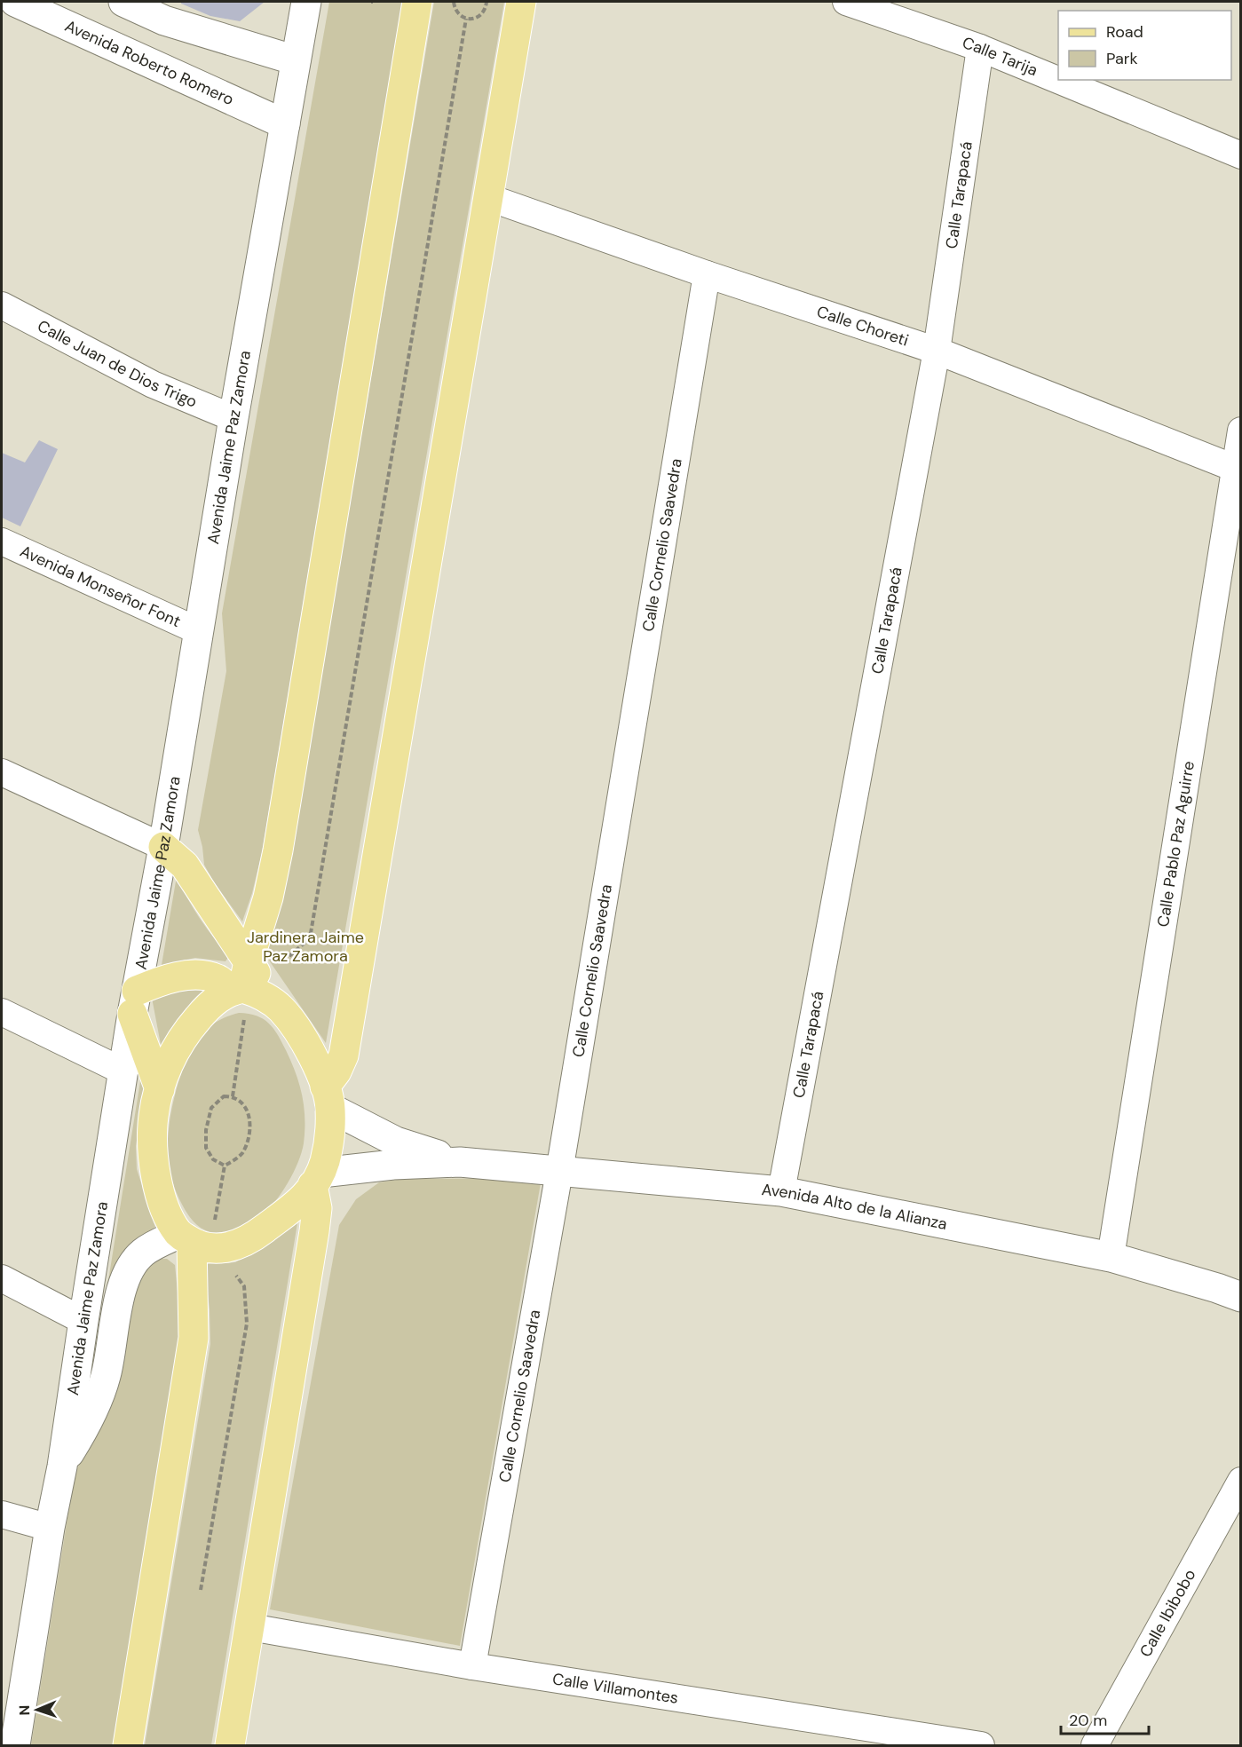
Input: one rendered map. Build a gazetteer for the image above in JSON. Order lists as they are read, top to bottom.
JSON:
{
  "streets": {
    "street": [
      "Calle Tarija",
      "Avenida Roberto Romero",
      "Calle Tarapacá",
      "Calle Choreti",
      "Calle Juan de Dios Trigo",
      "Avenida Jaime Paz Zamora",
      "Calle Cornelio Saavedra",
      "Avenida Monseñor Font",
      "Calle Pablo Paz Aguirre",
      "Avenida Alto de la Alianza",
      "Calle Ibibobo",
      "Calle Villamontes"
    ]
  },
  "crossings": [
    ["Calle Tarija", "Calle Tarapacá"],
    ["Avenida Roberto Romero", "Avenida Jaime Paz Zamora"],
    ["Calle Tarapacá", "Calle Choreti"],
    ["Calle Tarapacá", "Avenida Alto de la Alianza"],
    ["Calle Choreti", "Calle Cornelio Saavedra"],
    ["Calle Choreti", "Calle Pablo Paz Aguirre"],
    ["Calle Juan de Dios Trigo", "Avenida Jaime Paz Zamora"],
    ["Avenida Jaime Paz Zamora", "Avenida Monseñor Font"],
    ["Calle Cornelio Saavedra", "Avenida Alto de la Alianza"],
    ["Calle Cornelio Saavedra", "Calle Villamontes"],
    ["Calle Pablo Paz Aguirre", "Avenida Alto de la Alianza"]
  ],
  "parks": ["Jardinera Jaime Paz Zamora"],
  "legend": ["Road", "Park"],
  "scale_bar": "20 m",
  "north": "left"
}
